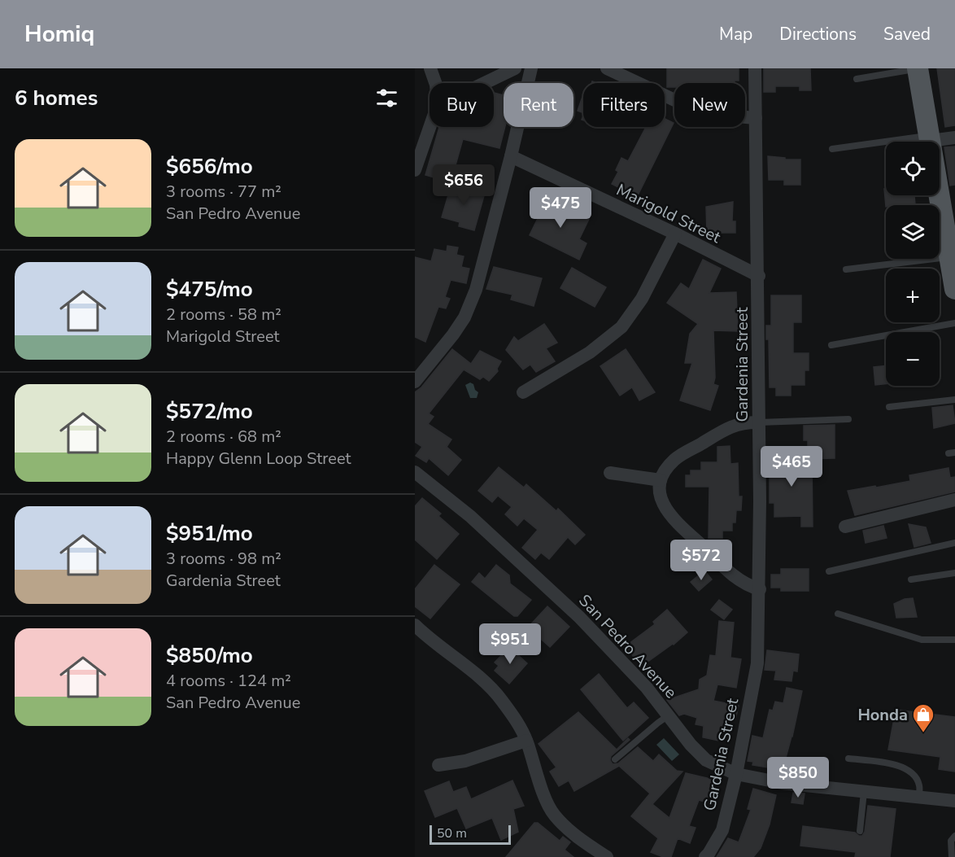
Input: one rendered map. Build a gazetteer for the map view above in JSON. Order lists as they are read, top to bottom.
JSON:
{
  "streets": {
    "street": ["Marigold Street", "Gardenia Street", "San Pedro Avenue"]
  },
  "crossings": [
    ["Marigold Street", "Gardenia Street"],
    ["Gardenia Street", "San Pedro Avenue"]
  ],
  "places": {
    "shop": ["Honda"]
  },
  "scale_bar": "50 m",
  "page": {
    "header": "Homiq",
    "nav": ["Map", "Directions", "Saved"],
    "heading": "6 homes",
    "chip": [
      "Buy",
      "Rent",
      "Filters",
      "New"
    ],
    "list": [
      {
        "name": "$656/mo",
        "note": "3 rooms · 77 m² · San Pedro Avenue"
      },
      {
        "name": "$475/mo",
        "note": "2 rooms · 58 m² · Marigold Street"
      },
      {
        "name": "$572/mo",
        "note": "2 rooms · 68 m² · Happy Glenn Loop Street"
      },
      {
        "name": "$951/mo",
        "note": "3 rooms · 98 m² · Gardenia Street"
      },
      {
        "name": "$850/mo",
        "note": "4 rooms · 124 m² · San Pedro Avenue"
      }
    ],
    "map_buttons": ["+", "−"],
    "price": [
      "$656",
      "$475",
      "$465",
      "$572",
      "$951",
      "$850"
    ],
    "scale": "50 m"
  }
}
